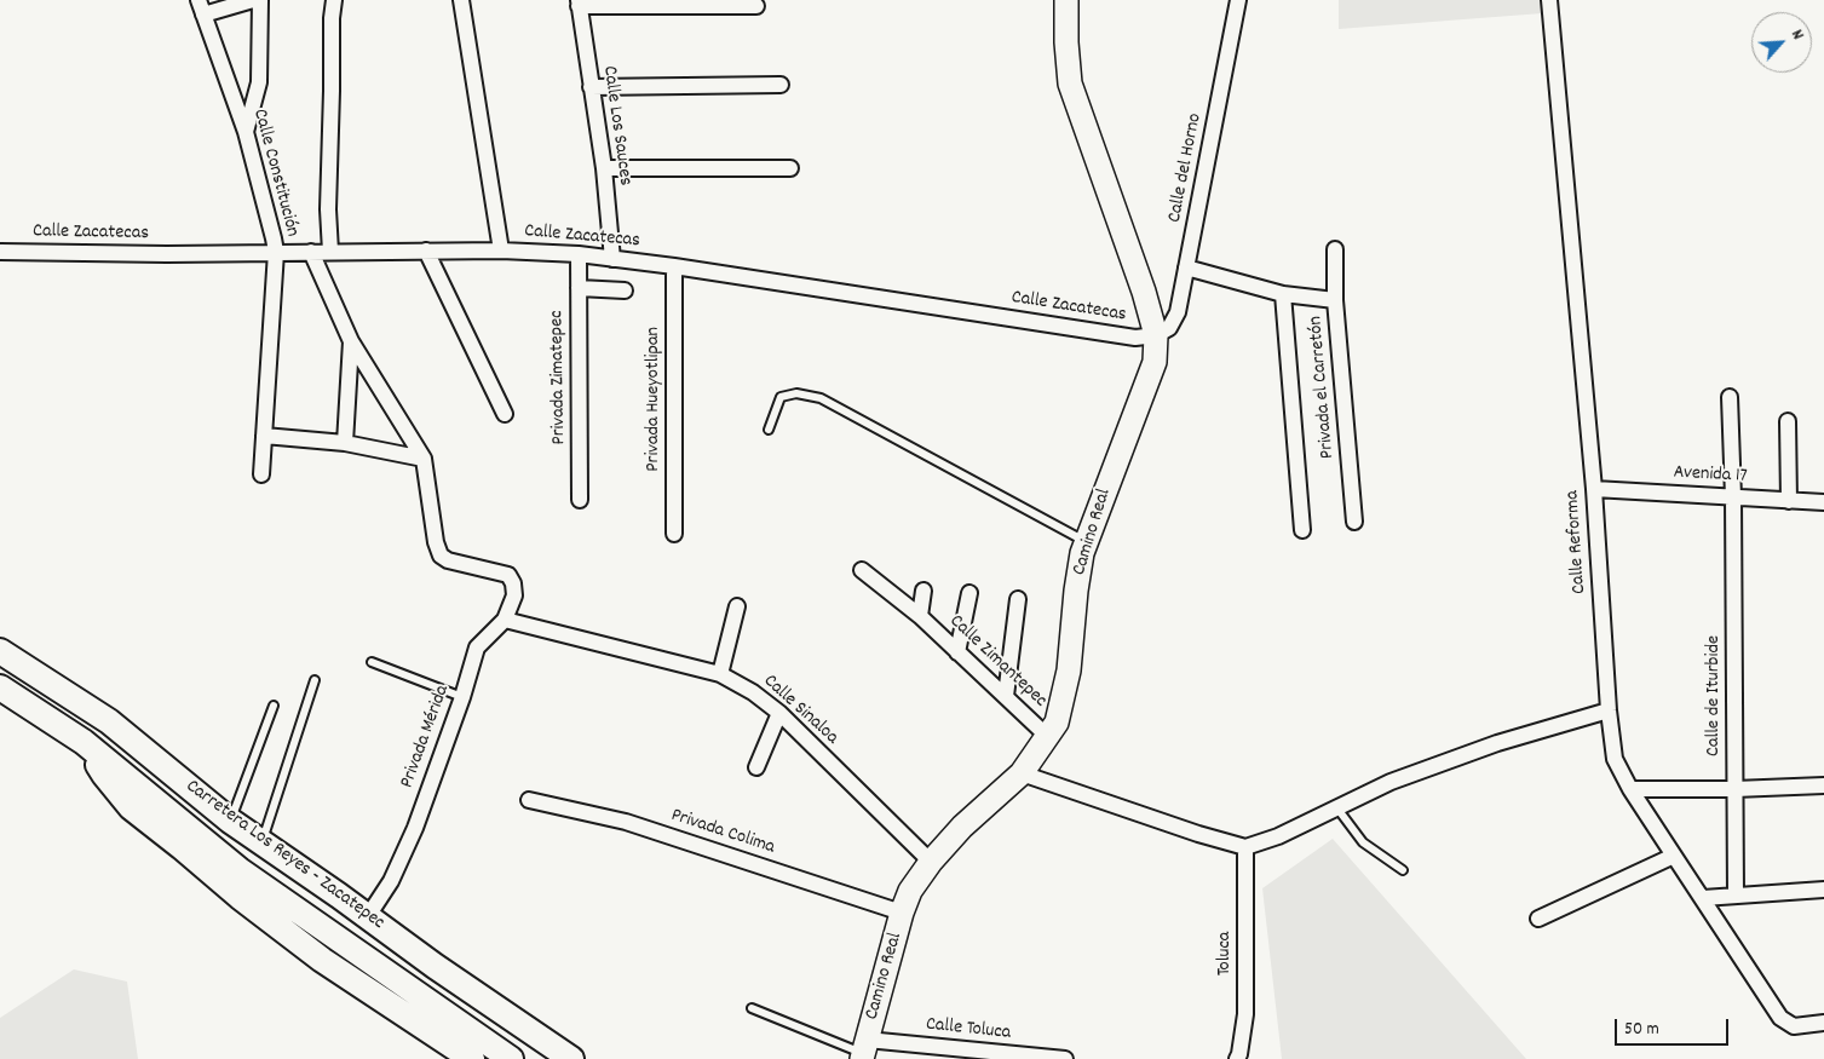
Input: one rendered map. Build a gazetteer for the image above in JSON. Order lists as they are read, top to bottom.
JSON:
{
  "streets": {
    "main road": ["Camino Real", "Carretera Los Reyes - Zacatepec"],
    "street": [
      "Calle Los Sauces",
      "Calle del Horno",
      "Calle Constitución",
      "Calle Zacatecas",
      "Privada Zimatepec",
      "Privada el Carretón",
      "Privada Hueyotlipan",
      "Avenida 17",
      "Calle Reforma",
      "Calle Zimantepec",
      "Calle de Iturbide",
      "Calle Sinaloa",
      "Privada Mérida",
      "Privada Colima",
      "Toluca",
      "Calle Toluca"
    ]
  },
  "crossings": [
    ["Calle Los Sauces", "Calle Zacatecas"],
    ["Calle del Horno", "Calle Zacatecas"],
    ["Calle del Horno", "Camino Real"],
    ["Calle Constitución", "Calle Zacatecas"],
    ["Calle Zacatecas", "Privada Zimatepec"],
    ["Calle Zacatecas", "Privada Hueyotlipan"],
    ["Calle Zacatecas", "Camino Real"],
    ["Avenida 17", "Calle Reforma"],
    ["Avenida 17", "Calle de Iturbide"],
    ["Camino Real", "Calle Zimantepec"],
    ["Camino Real", "Calle Sinaloa"],
    ["Camino Real", "Privada Colima"],
    ["Camino Real", "Calle Toluca"],
    ["Calle Sinaloa", "Privada Mérida"],
    ["Privada Mérida", "Carretera Los Reyes - Zacatepec"]
  ],
  "scale_bar": "50 m",
  "north": "top right"
}
